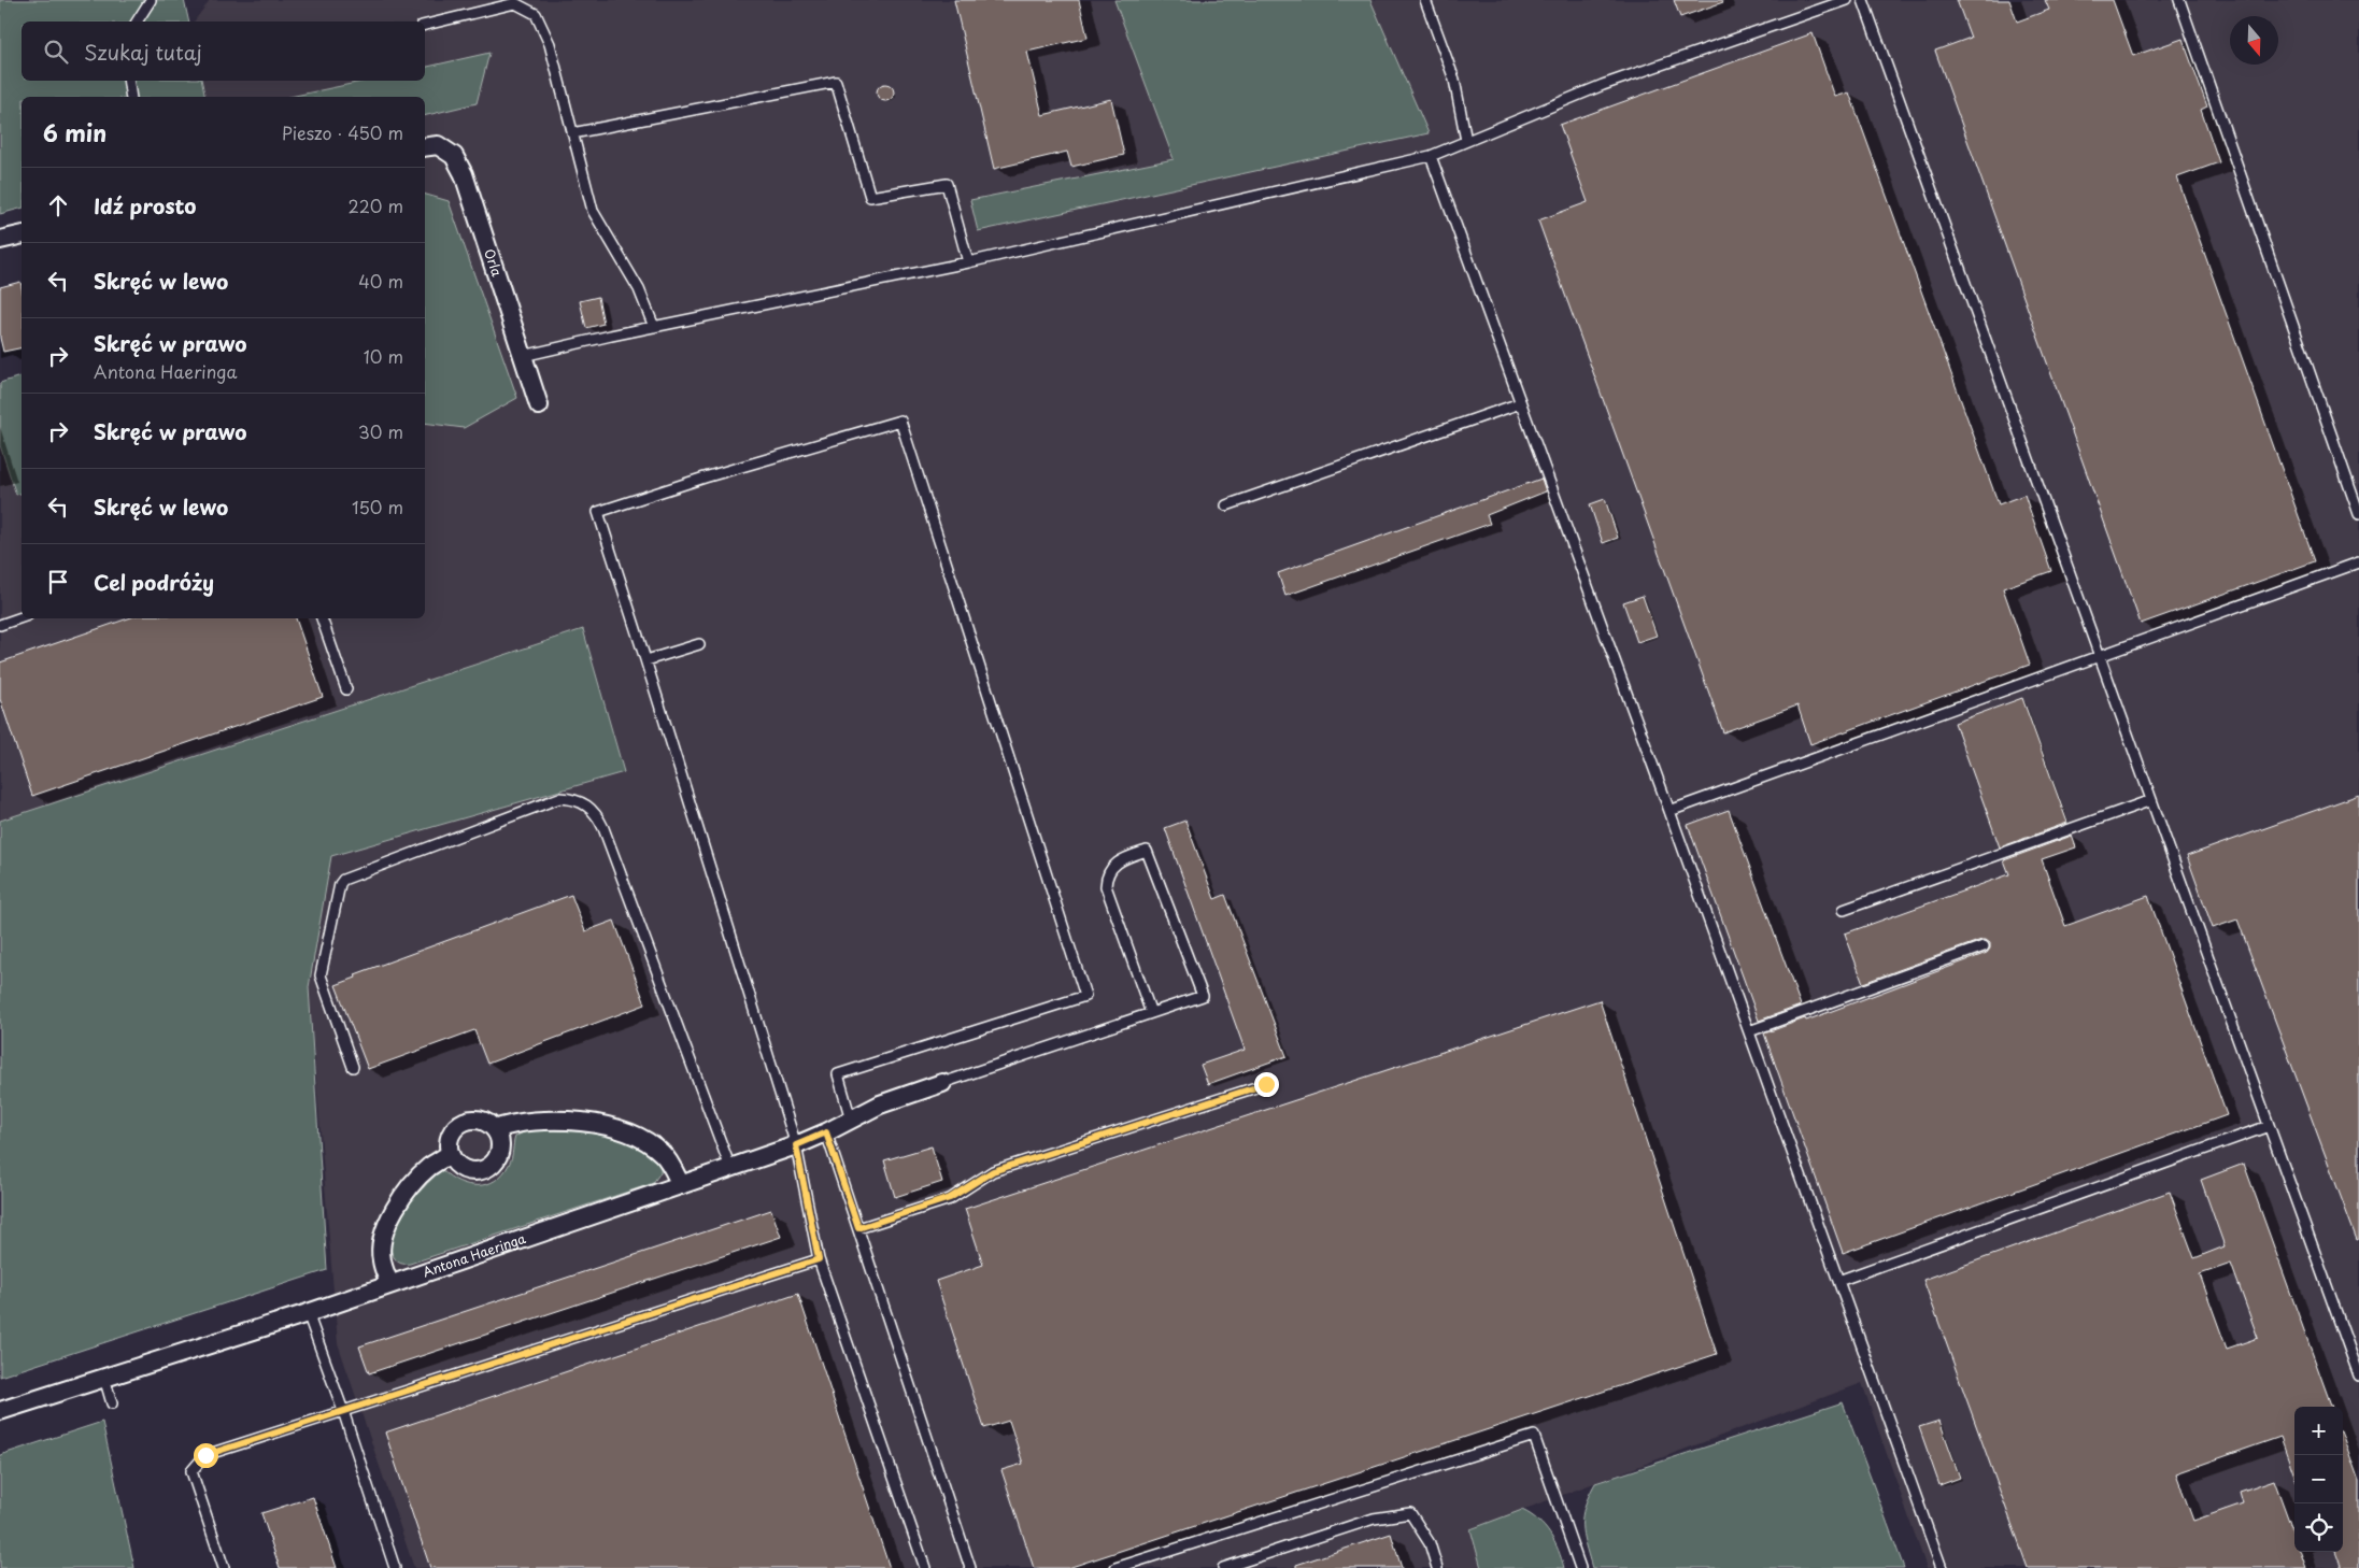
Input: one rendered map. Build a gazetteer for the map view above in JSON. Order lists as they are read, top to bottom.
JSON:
{
  "streets": {
    "street": ["Orla", "Antona Haeringa"]
  },
  "north": "bottom",
  "page": {
    "search": "Szukaj tutaj",
    "heading": ["6 min", "Pieszo · 450 m"],
    "list": [
      ["Idź prosto", "220 m"],
      ["Skręć w lewo", "40 m"],
      ["Skręć w prawo", "Antona Haeringa", "10 m"],
      ["Skręć w prawo", "30 m"],
      ["Skręć w lewo", "150 m"],
      "Cel podróży"
    ],
    "map_buttons": ["+", "−"]
  }
}
